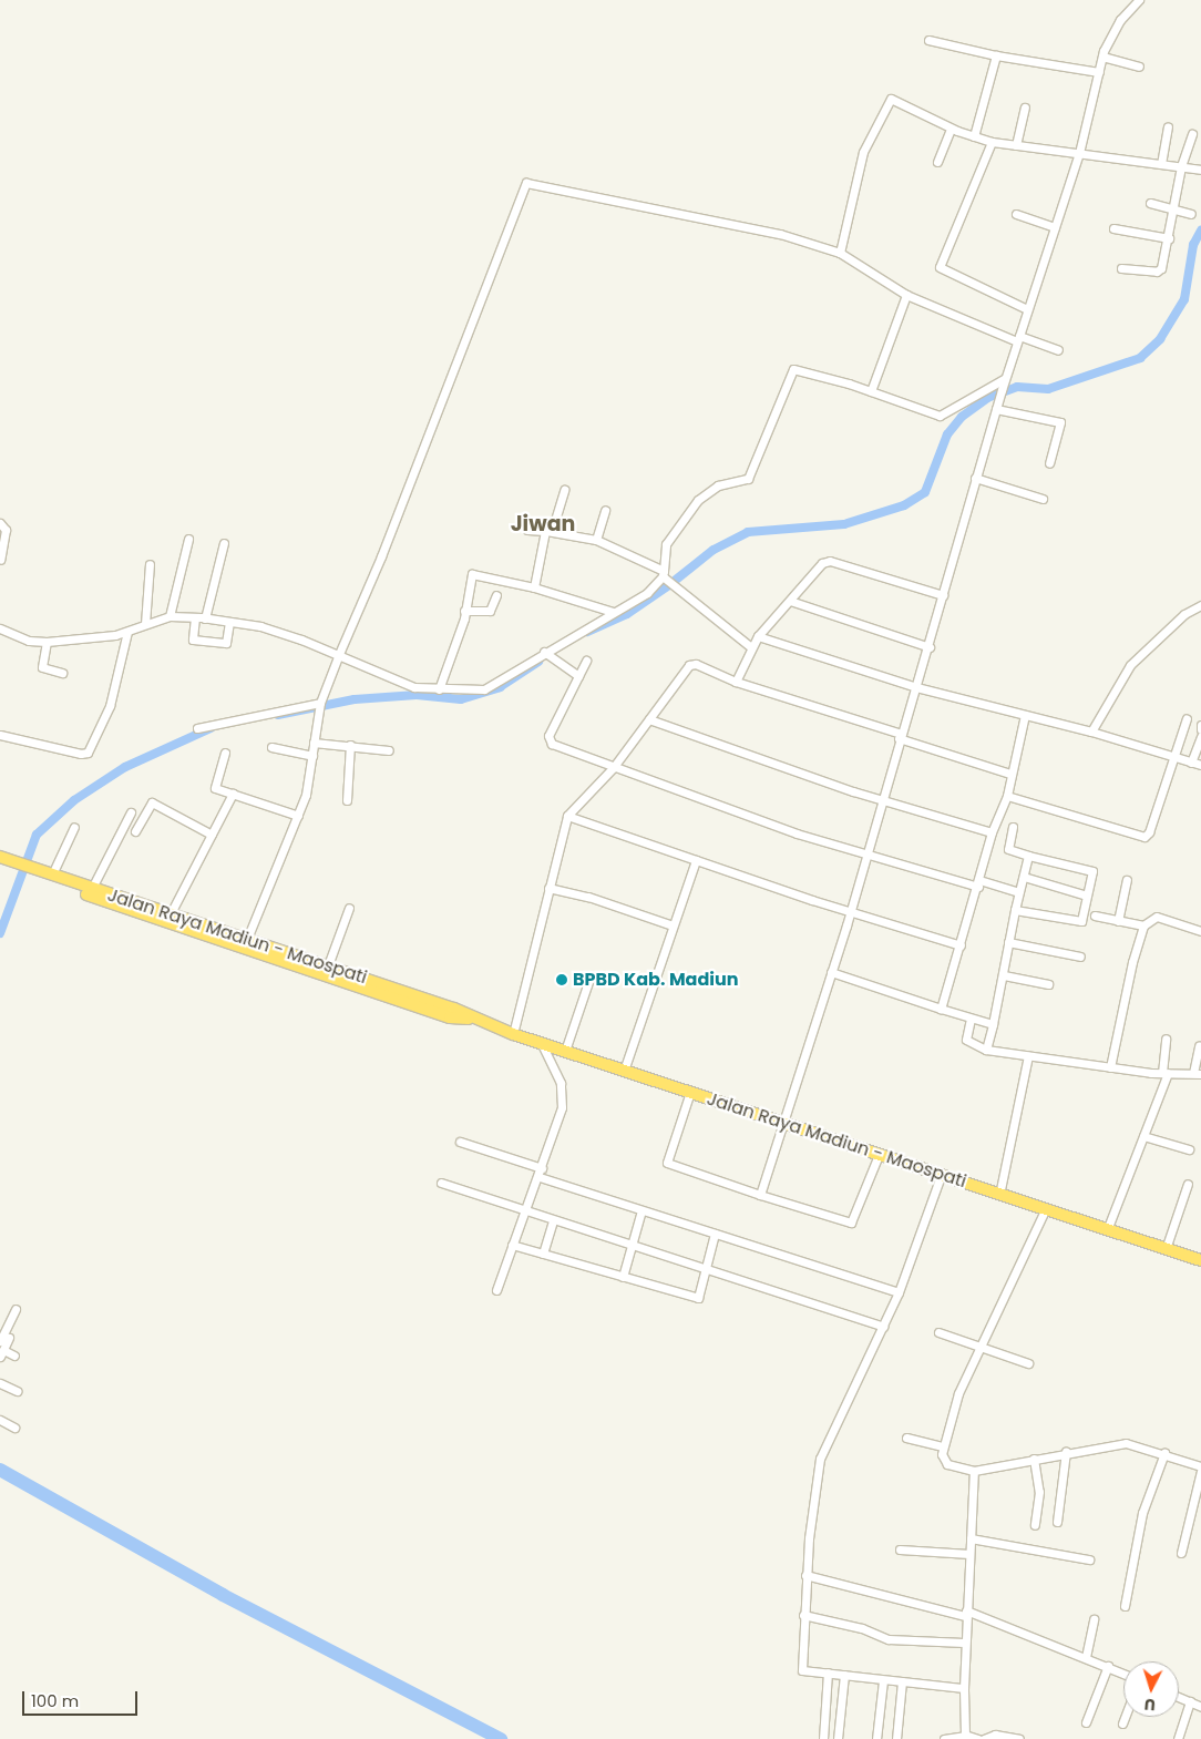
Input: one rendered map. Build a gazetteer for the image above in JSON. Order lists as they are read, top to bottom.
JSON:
{
  "streets": {
    "highway": ["Jalan Raya Madiun - Maospati"]
  },
  "districts": ["Jiwan"],
  "places": ["BPBD Kab. Madiun"],
  "scale_bar": "100 m",
  "north": "bottom"
}
